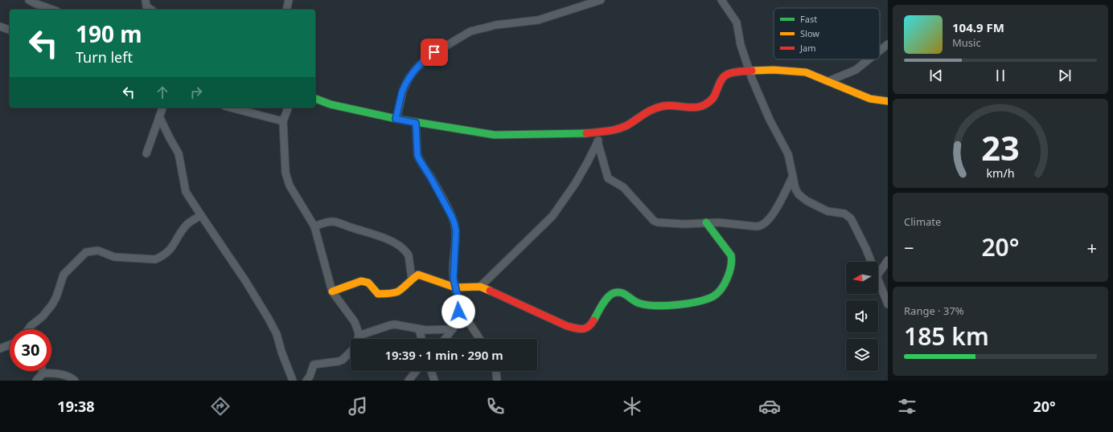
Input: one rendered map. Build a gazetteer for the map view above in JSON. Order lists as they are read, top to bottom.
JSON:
{
  "legend": ["Fast", "Slow", "Jam"],
  "north": "left",
  "page": {
    "turn": ["190 m", "Turn left"],
    "song": ["104.9 FM", "Music"],
    "tile": [
      "Climate",
      ["Range · 37%", "185 km"]
    ],
    "heat": ["−", "20°", "+"],
    "limit": "30",
    "trip": "19:39 · 1 min · 290 m",
    "tabs": ["19:38", "20°"],
    "gauge": ["23", "km/h"]
  }
}
